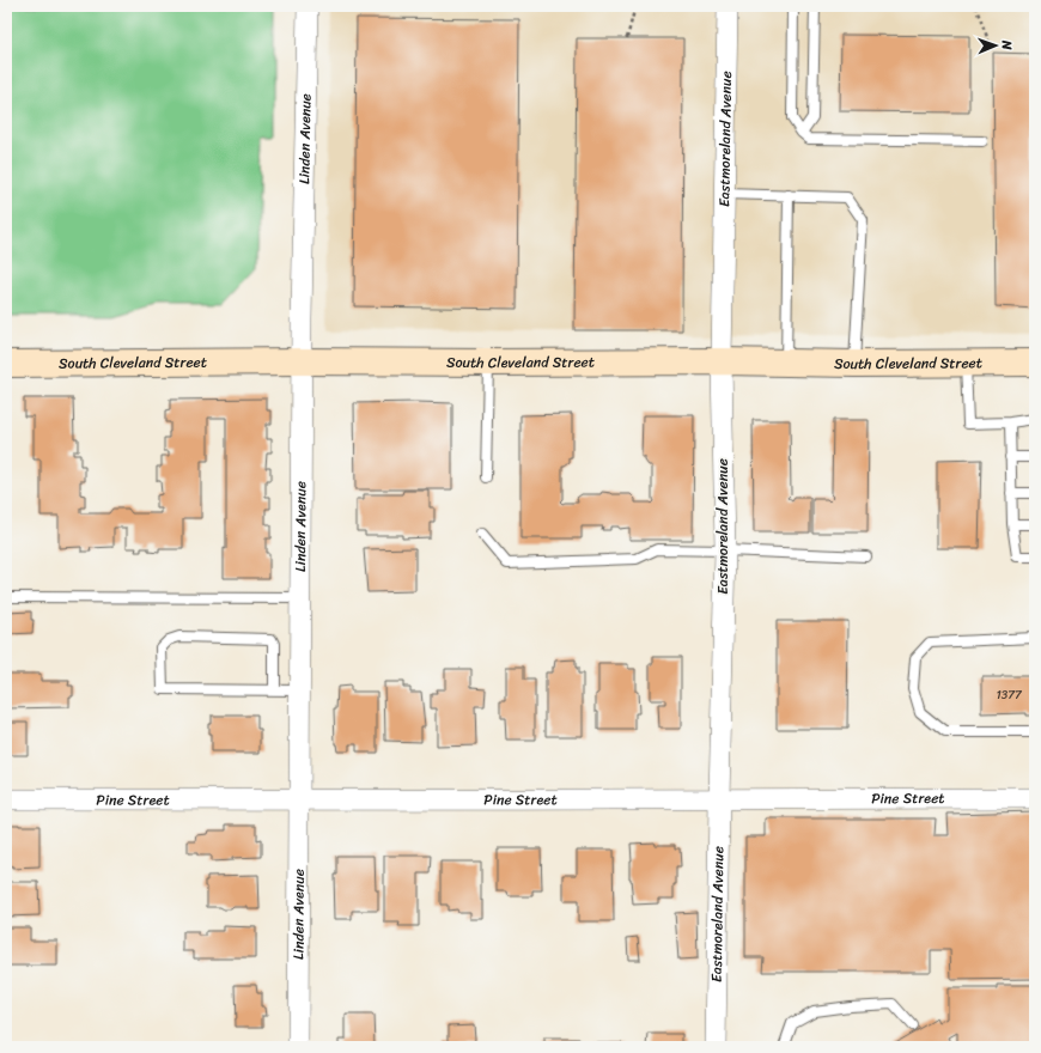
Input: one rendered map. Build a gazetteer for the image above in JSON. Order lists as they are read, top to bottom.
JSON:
{
  "streets": {
    "main road": ["South Cleveland Street"],
    "street": ["Linden Avenue", "Eastmoreland Avenue", "Pine Street"]
  },
  "crossings": [
    ["Linden Avenue", "South Cleveland Street"],
    ["Linden Avenue", "Pine Street"],
    ["Eastmoreland Avenue", "South Cleveland Street"],
    ["Eastmoreland Avenue", "Pine Street"]
  ],
  "house_numbers": ["1377"],
  "north": "right"
}
